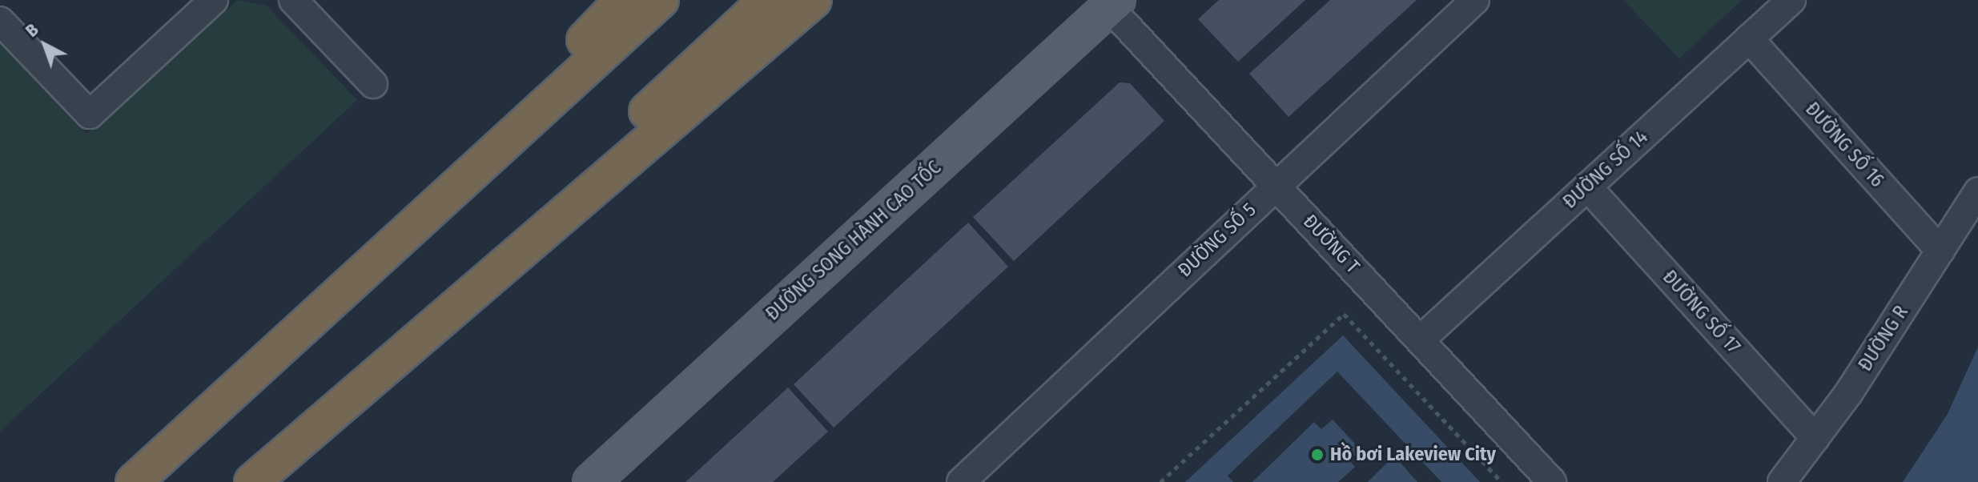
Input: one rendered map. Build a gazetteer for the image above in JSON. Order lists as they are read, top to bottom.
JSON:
{
  "streets": {
    "main road": ["ĐƯỜNG SONG HÀNH CAO TỐC"],
    "street": [
      "ĐƯỜNG SỐ 16",
      "ĐƯỜNG SỐ 14",
      "ĐƯỜNG SỐ 5",
      "ĐƯỜNG T",
      "ĐƯỜNG SỐ 17",
      "ĐƯỜNG R"
    ]
  },
  "crossings": [
    ["ĐƯỜNG SỐ 16", "ĐƯỜNG SỐ 14"],
    ["ĐƯỜNG SỐ 16", "ĐƯỜNG R"],
    ["ĐƯỜNG SỐ 14", "ĐƯỜNG T"],
    ["ĐƯỜNG SỐ 14", "ĐƯỜNG SỐ 17"],
    ["ĐƯỜNG SỐ 5", "ĐƯỜNG T"],
    ["ĐƯỜNG SONG HÀNH CAO TỐC", "ĐƯỜNG T"],
    ["ĐƯỜNG SỐ 17", "ĐƯỜNG R"]
  ],
  "places": ["Hồ bơi Lakeview City"],
  "north": "top left"
}
